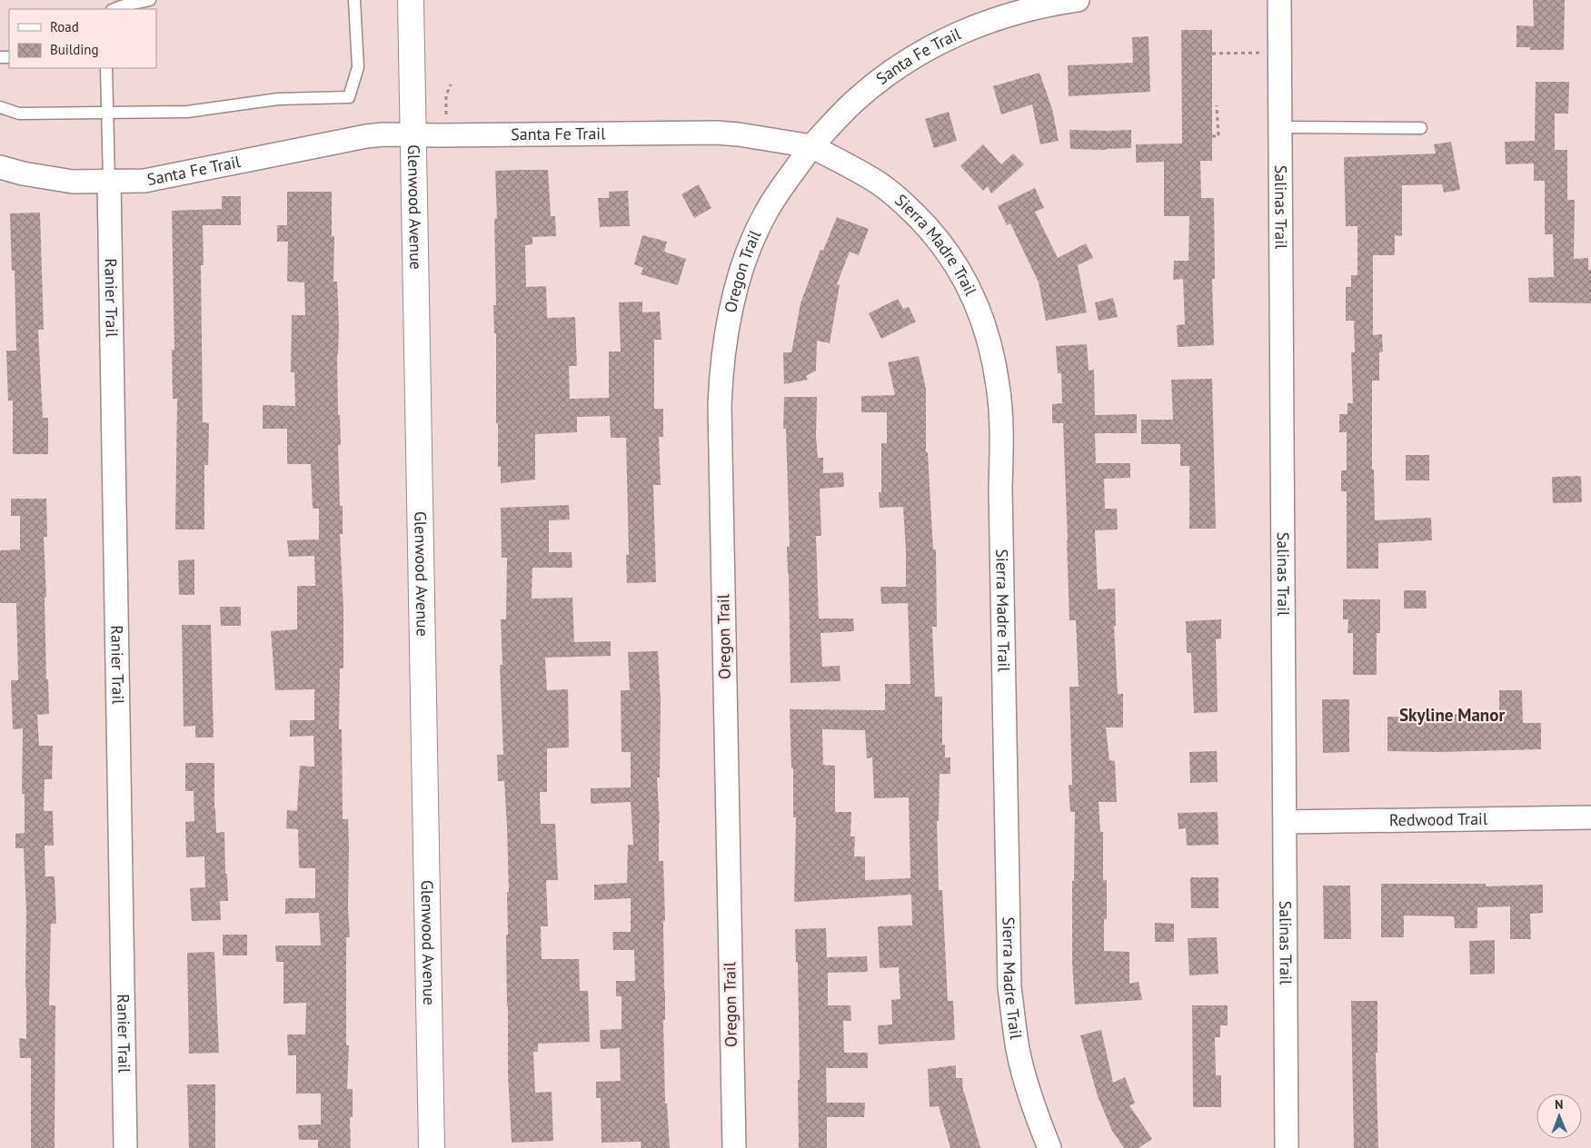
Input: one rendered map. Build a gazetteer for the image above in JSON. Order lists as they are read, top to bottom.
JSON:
{
  "streets": {
    "street": [
      "Santa Fe Trail",
      "Glenwood Avenue",
      "Salinas Trail",
      "Sierra Madre Trail",
      "Oregon Trail",
      "Ranier Trail",
      "Redwood Trail"
    ]
  },
  "crossings": [
    ["Santa Fe Trail", "Glenwood Avenue"],
    ["Santa Fe Trail", "Sierra Madre Trail"],
    ["Santa Fe Trail", "Oregon Trail"],
    ["Santa Fe Trail", "Ranier Trail"],
    ["Salinas Trail", "Redwood Trail"],
    ["Sierra Madre Trail", "Oregon Trail"]
  ],
  "districts": ["Skyline Manor"],
  "legend": ["Road", "Building"],
  "north": "top"
}
